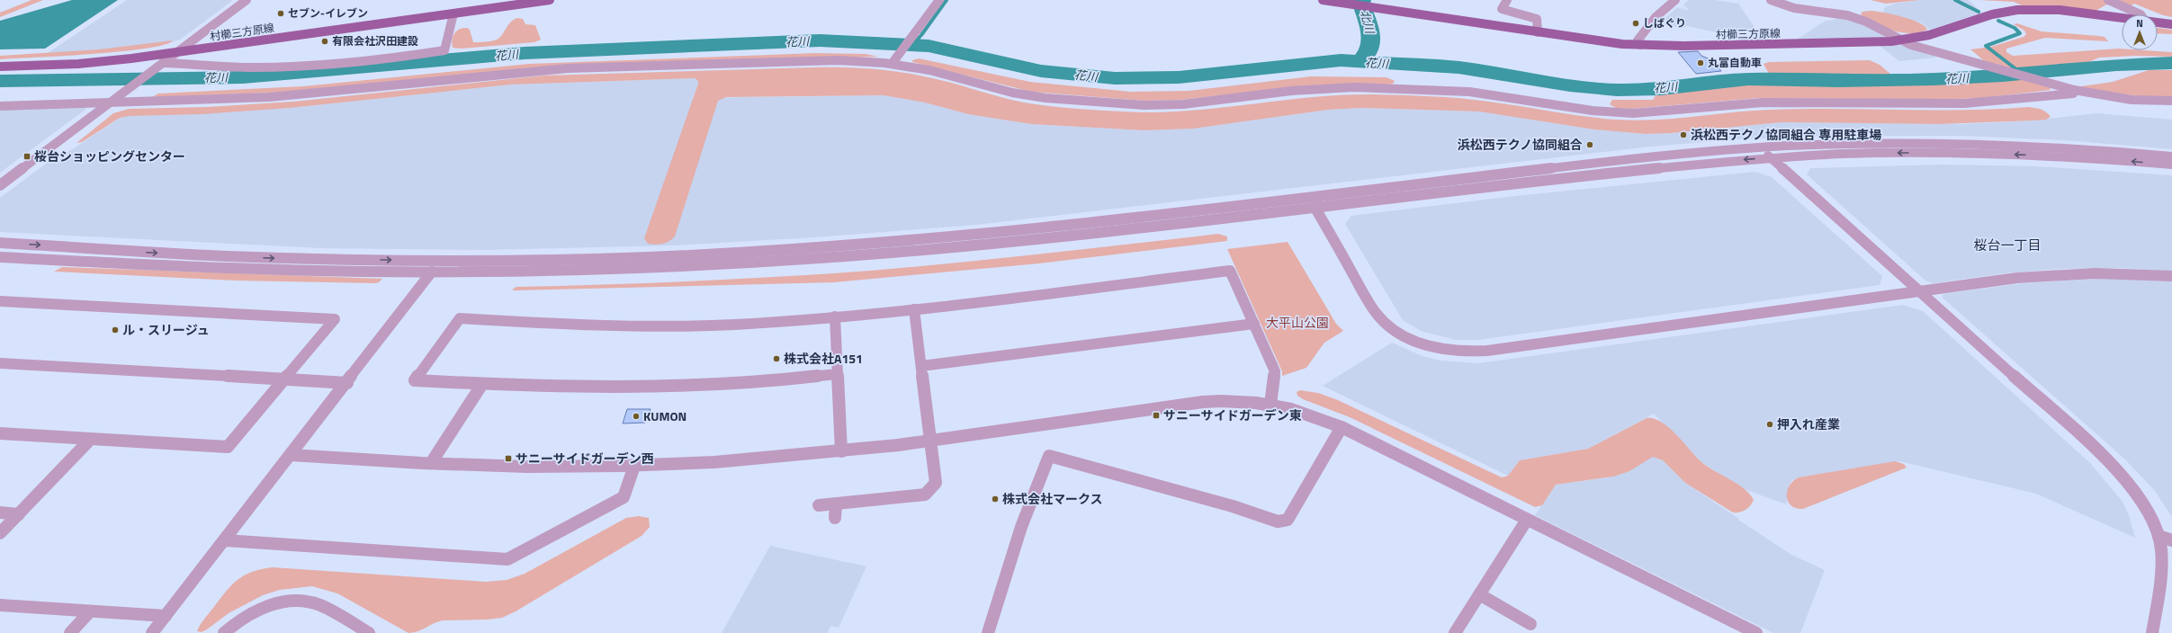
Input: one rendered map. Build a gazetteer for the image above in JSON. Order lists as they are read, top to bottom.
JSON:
{
  "streets": {
    "main road": ["村櫛三方原線"]
  },
  "districts": ["桜台一丁目"],
  "water": ["北川", "花川"],
  "parks": ["大平山公園"],
  "places": {
    "other": [
      "セブン-イレブン",
      "しばぐり",
      "有限会社沢田建設",
      "丸富自動車",
      "浜松西テクノ協同組合 専用駐車場",
      "浜松西テクノ協同組合",
      "ル・スリージュ",
      "株式会社A151",
      "KUMON",
      "押入れ産業",
      "株式会社マークス"
    ],
    "transit": ["桜台ショッピングセンター", "サニーサイドガーデン東", "サニーサイドガーデン西"]
  },
  "north": "top"
}
